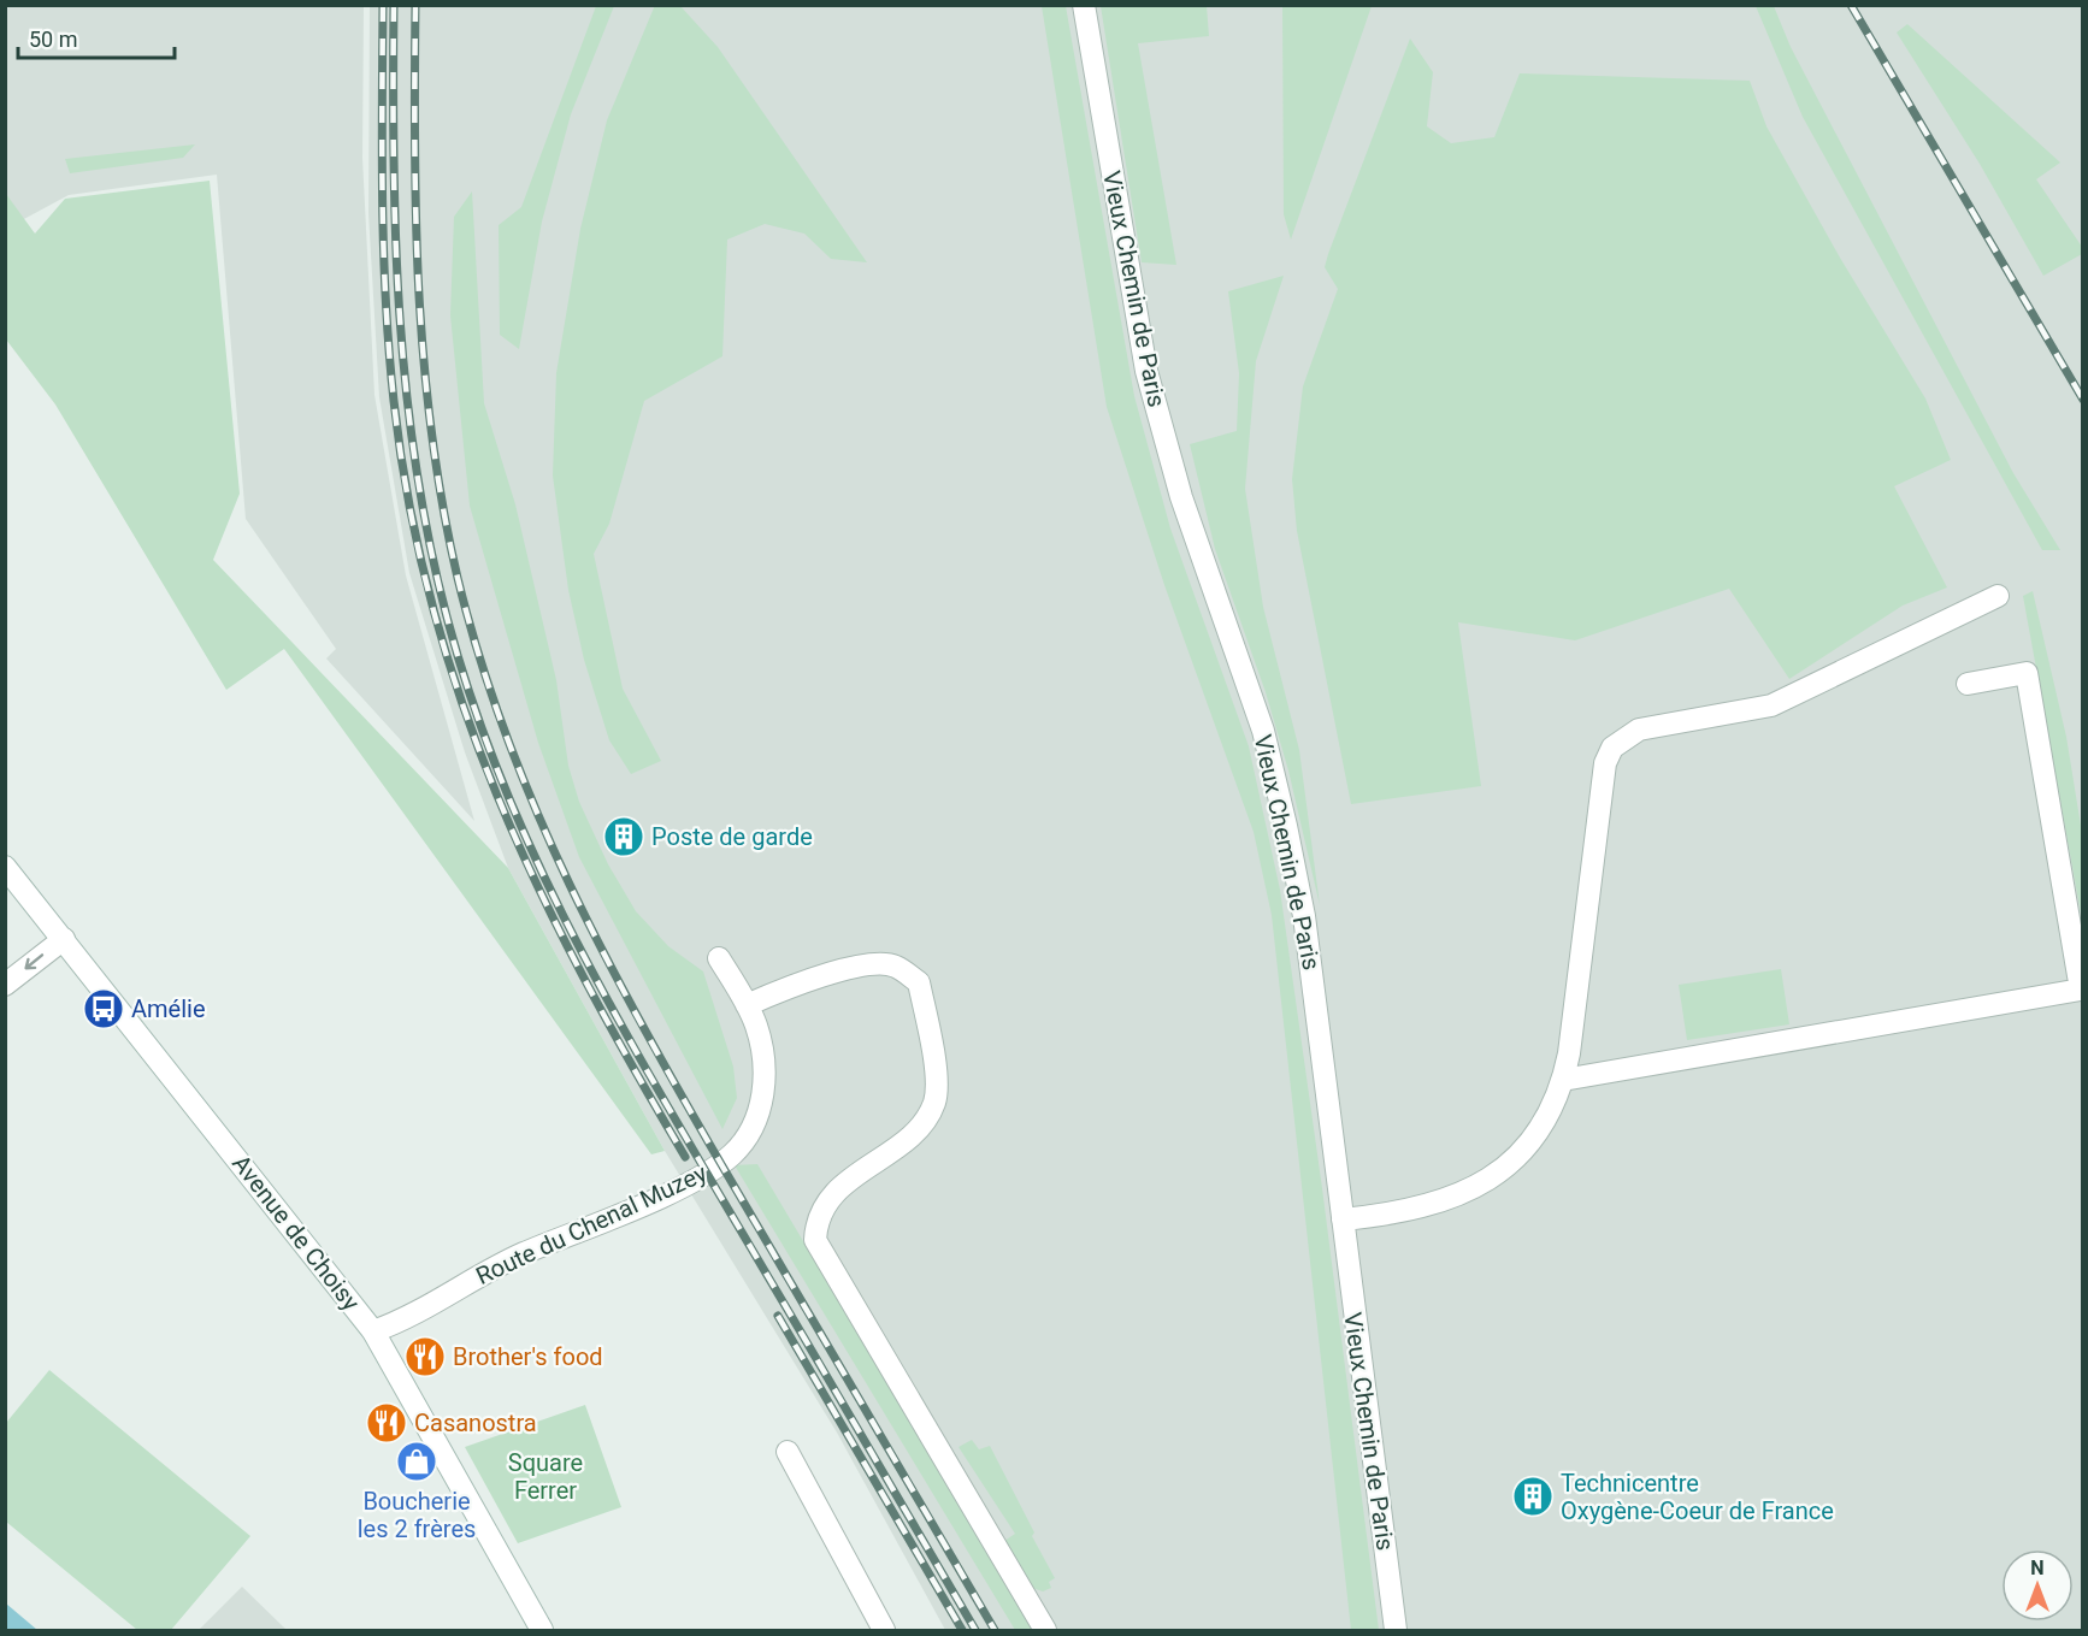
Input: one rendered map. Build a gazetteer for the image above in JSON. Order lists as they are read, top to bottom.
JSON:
{
  "streets": {
    "street": ["Vieux Chemin de Paris", "Route du Chenal Muzey", "Avenue de Choisy"]
  },
  "crossings": [
    ["Route du Chenal Muzey", "Avenue de Choisy"]
  ],
  "parks": ["Square Ferrer"],
  "places": {
    "building": ["Poste de garde", "Technicentre Oxygène-Coeur de France"],
    "bus stop": ["Amélie"],
    "restaurant": ["Brother's food", "Casanostra"],
    "shop": ["Boucherie les 2 frères"]
  },
  "scale_bar": "50 m",
  "north": "top"
}
